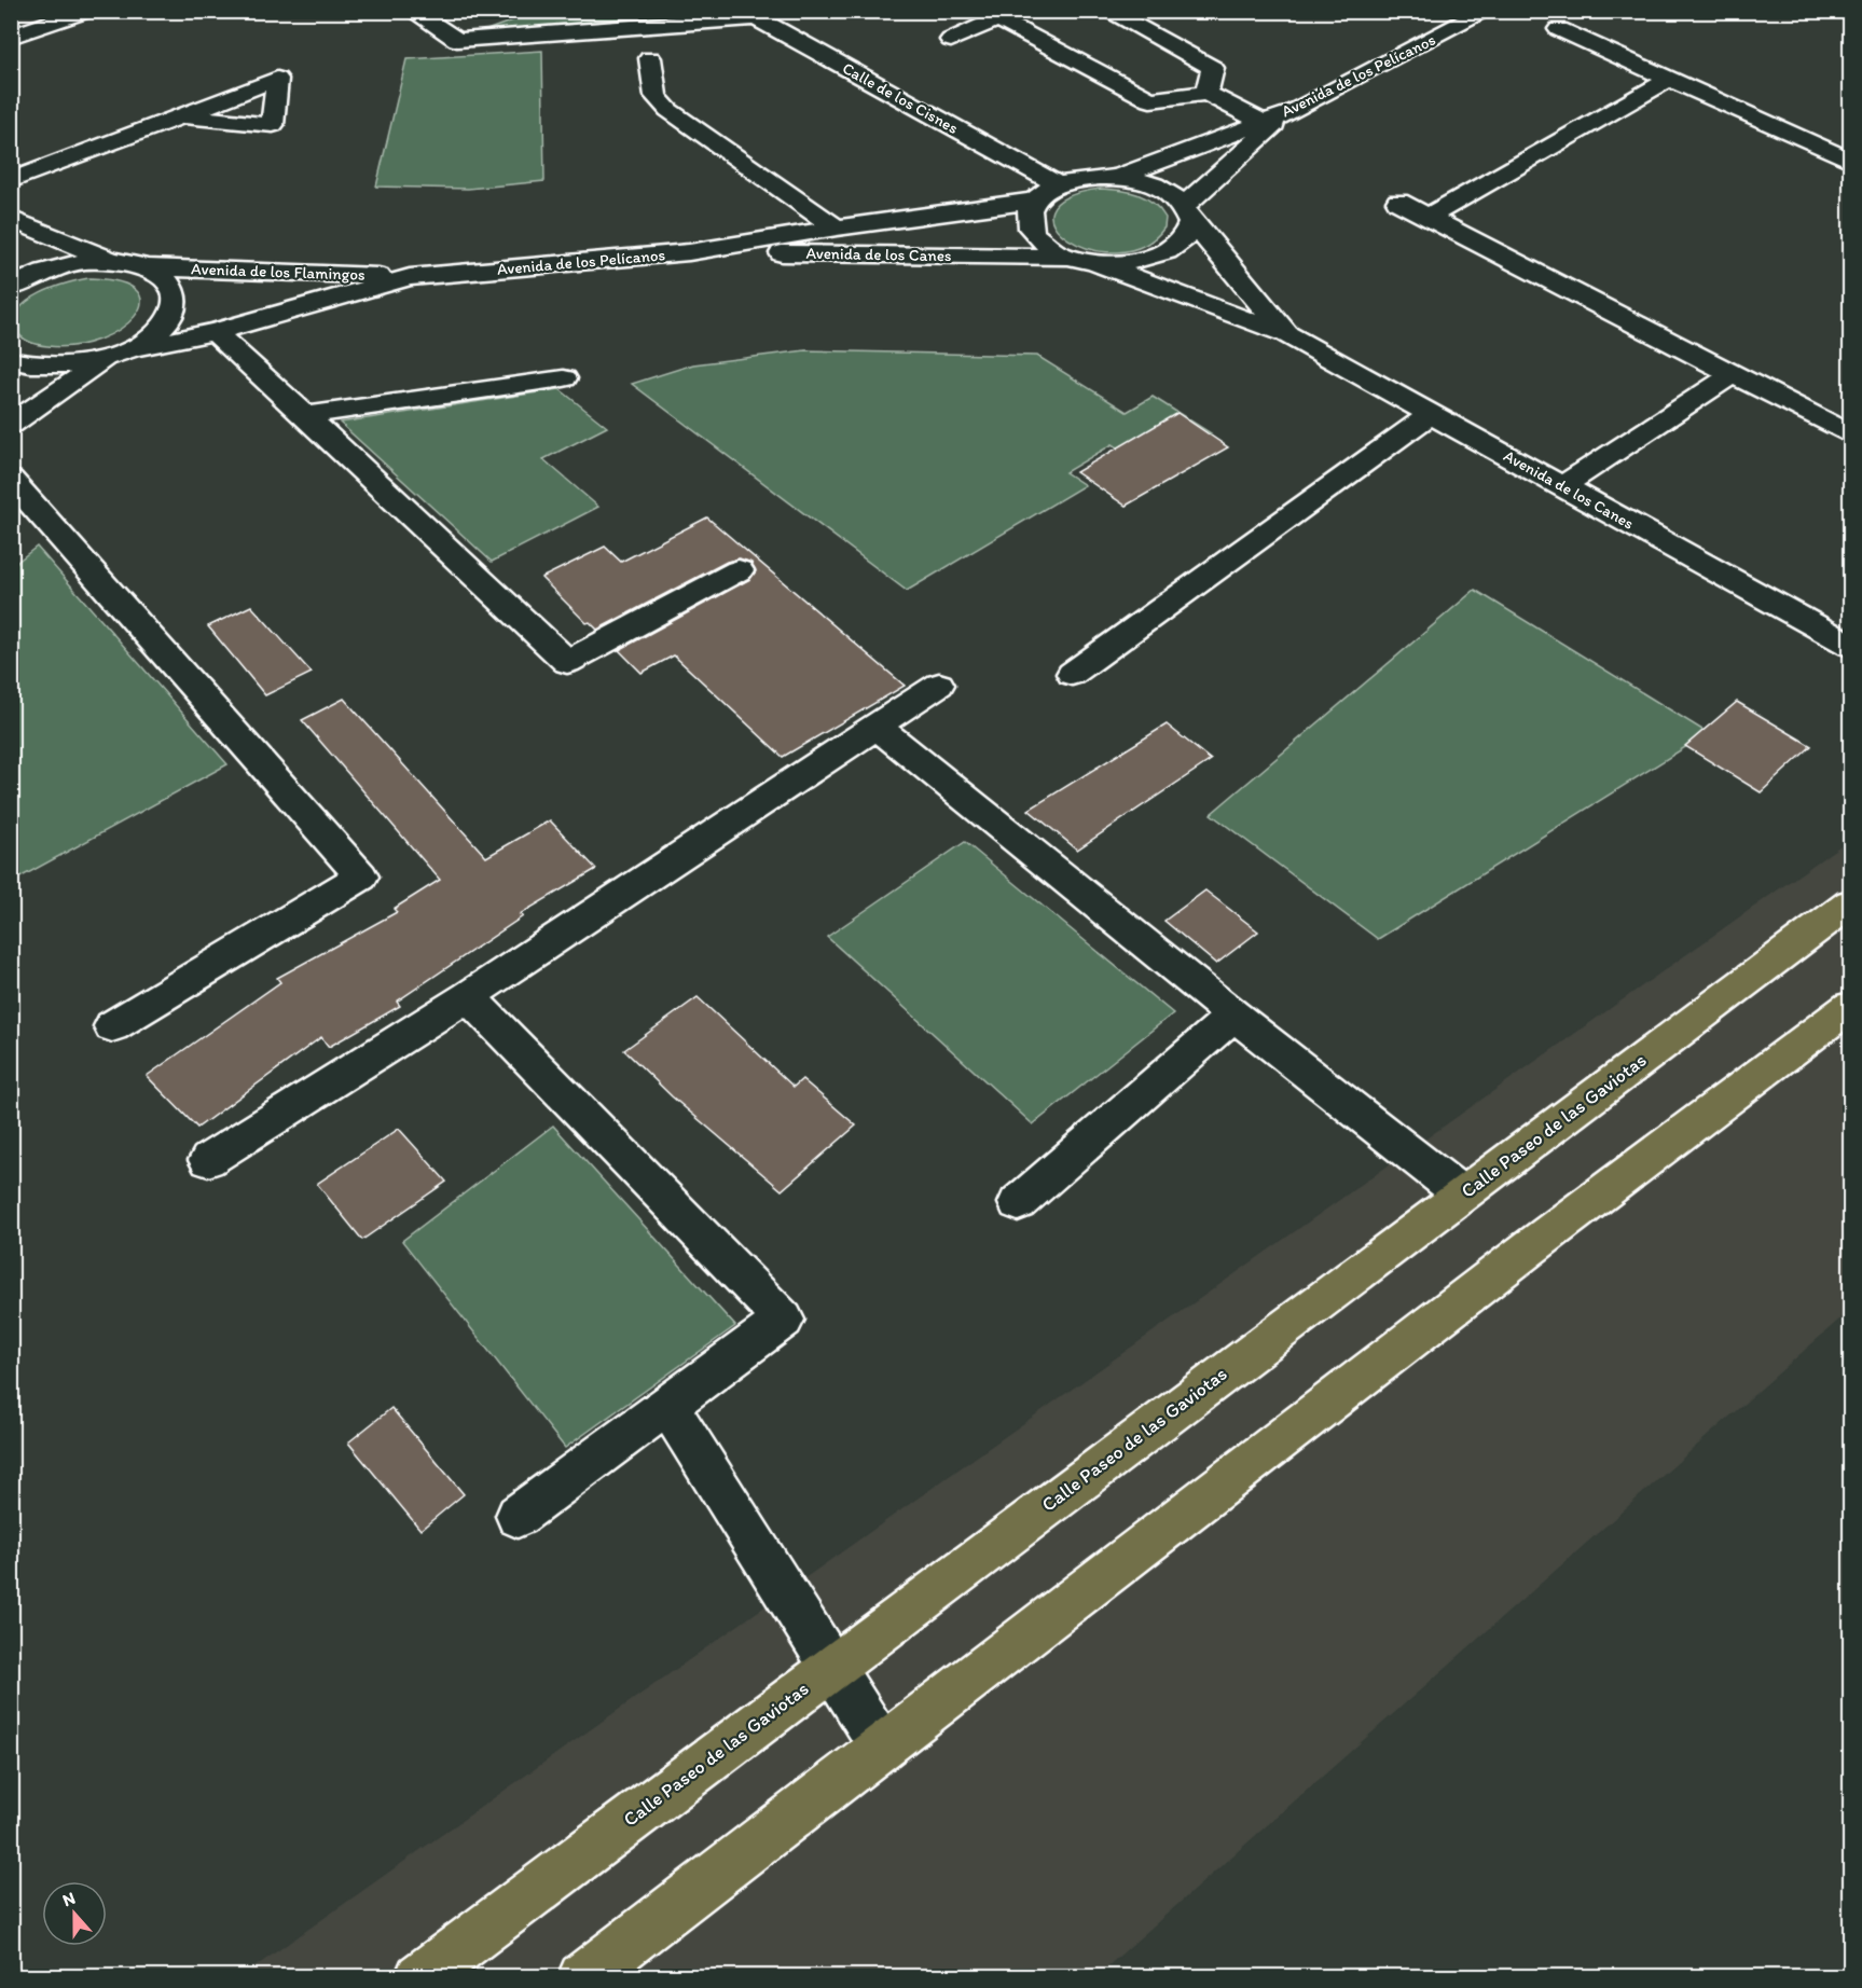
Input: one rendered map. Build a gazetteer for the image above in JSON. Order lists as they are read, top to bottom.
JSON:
{
  "streets": {
    "main road": ["Calle Paseo de las Gaviotas"],
    "street": [
      "Avenida de los Pelícanos",
      "Calle de los Cisnes",
      "Avenida de los Canes",
      "Avenida de los Flamingos"
    ]
  },
  "crossings": [
    ["Avenida de los Pelícanos", "Avenida de los Canes"],
    ["Avenida de los Pelícanos", "Avenida de los Flamingos"]
  ],
  "north": "top"
}
